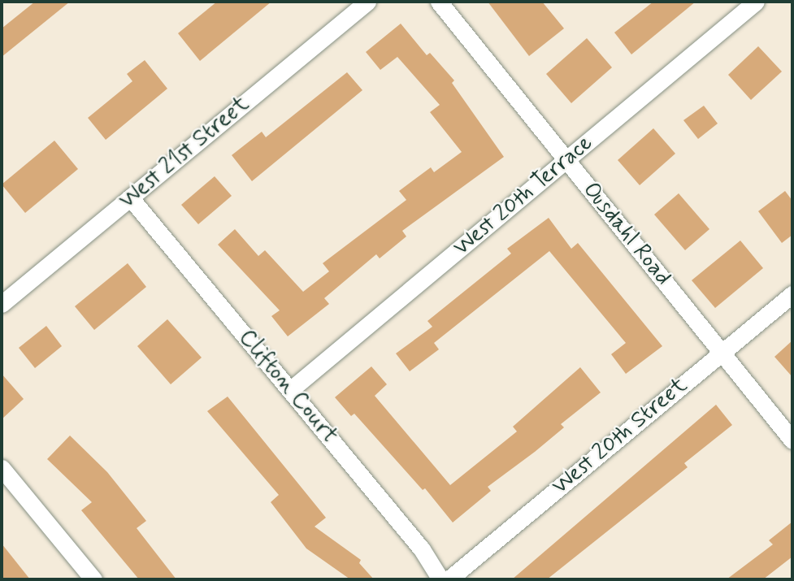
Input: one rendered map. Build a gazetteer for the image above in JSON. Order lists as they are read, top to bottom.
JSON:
{
  "streets": {
    "street": [
      "West 21st Street",
      "West 20th Terrace",
      "Ousdahl Road",
      "Clifton Court",
      "West 20th Street"
    ]
  },
  "crossings": [
    ["West 21st Street", "Clifton Court"],
    ["West 20th Terrace", "Ousdahl Road"],
    ["West 20th Terrace", "Clifton Court"],
    ["Ousdahl Road", "West 20th Street"]
  ]
}
